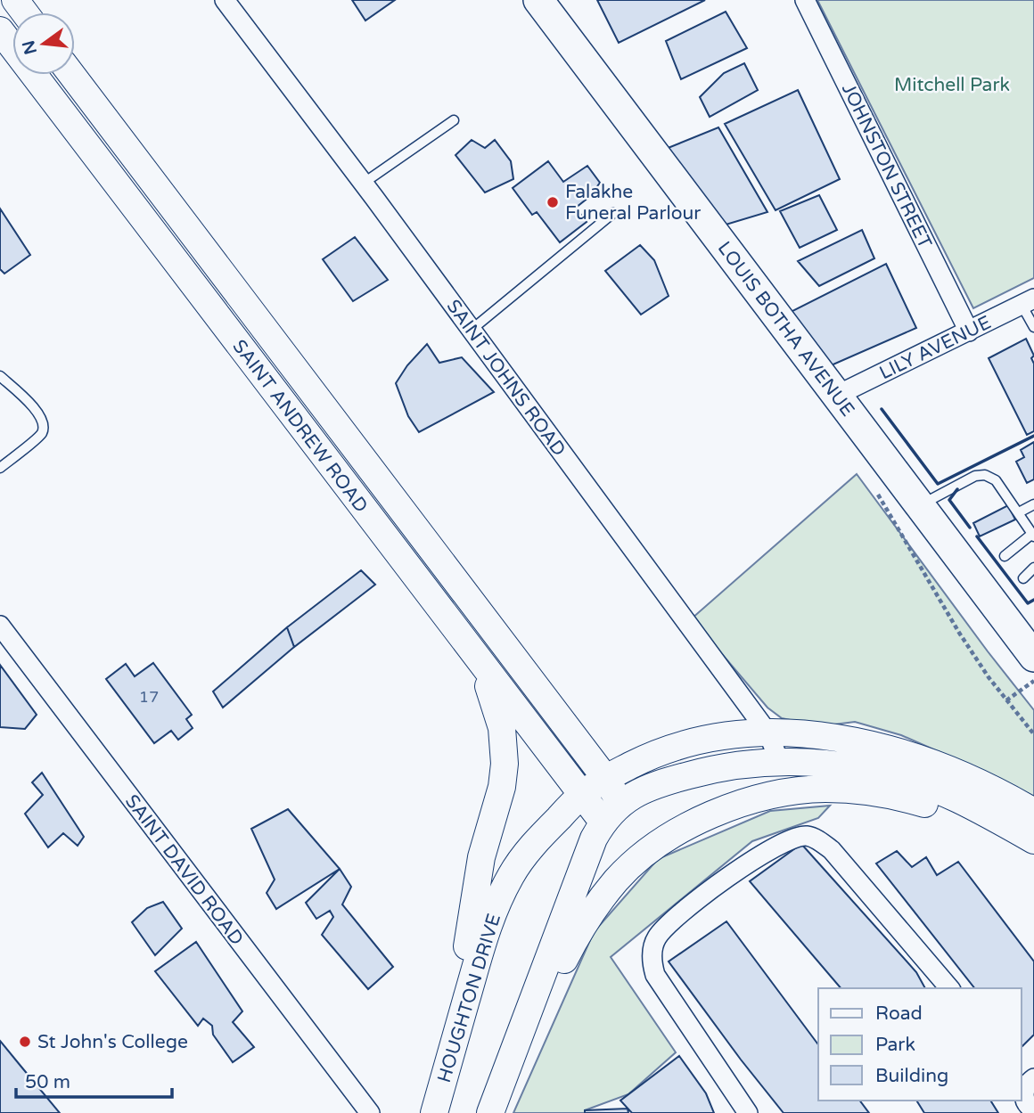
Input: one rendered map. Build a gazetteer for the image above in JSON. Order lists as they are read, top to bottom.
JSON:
{
  "streets": {
    "main road": ["LOUIS BOTHA AVENUE", "SAINT ANDREW ROAD", "HOUGHTON DRIVE"],
    "street": [
      "JOHNSTON STREET",
      "LILY AVENUE",
      "SAINT JOHNS ROAD",
      "SAINT DAVID ROAD"
    ]
  },
  "crossings": [
    ["JOHNSTON STREET", "LILY AVENUE"],
    ["LOUIS BOTHA AVENUE", "LILY AVENUE"],
    ["SAINT JOHNS ROAD", "HOUGHTON DRIVE"],
    ["SAINT ANDREW ROAD", "HOUGHTON DRIVE"]
  ],
  "parks": ["Mitchell Park"],
  "places": ["Falakhe Funeral Parlour", "St John's College"],
  "house_numbers": ["17"],
  "legend": ["Road", "Park", "Building"],
  "scale_bar": "50 m",
  "north": "left"
}
